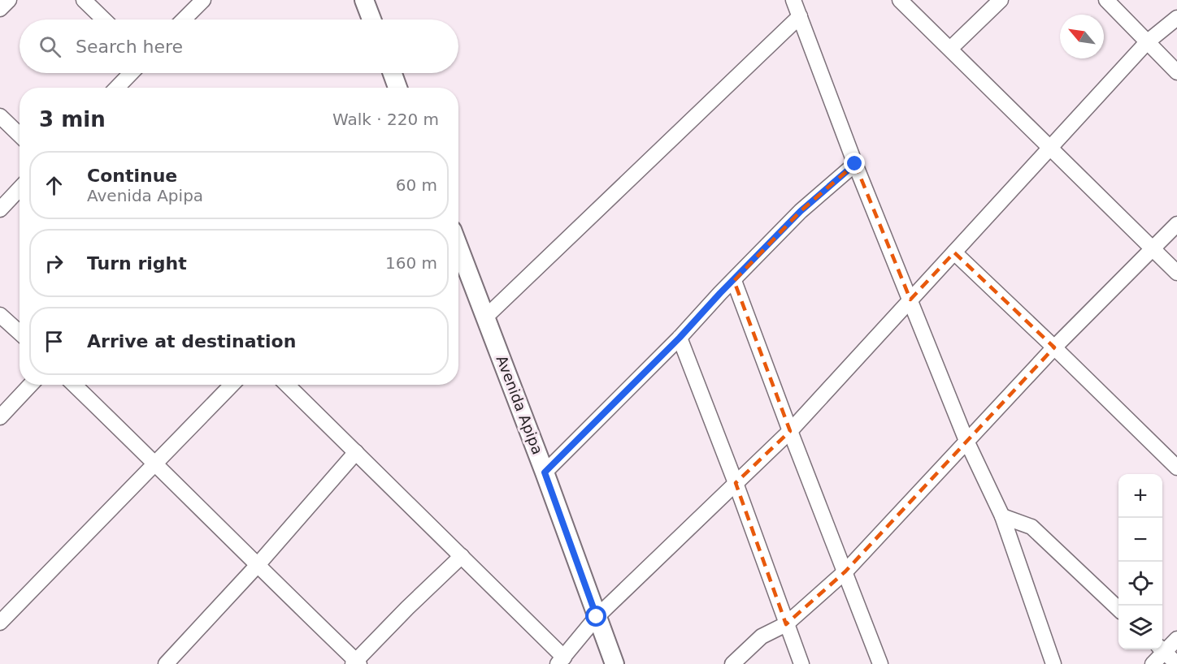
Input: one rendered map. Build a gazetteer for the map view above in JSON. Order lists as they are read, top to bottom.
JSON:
{
  "streets": {
    "street": ["Avenida Apipa"]
  },
  "north": "top left",
  "page": {
    "search": "Search here",
    "heading": ["3 min", "Walk · 220 m"],
    "list": [
      ["Continue", "Avenida Apipa", "60 m"],
      ["Turn right", "160 m"],
      "Arrive at destination"
    ],
    "map_buttons": ["+", "−"]
  }
}
